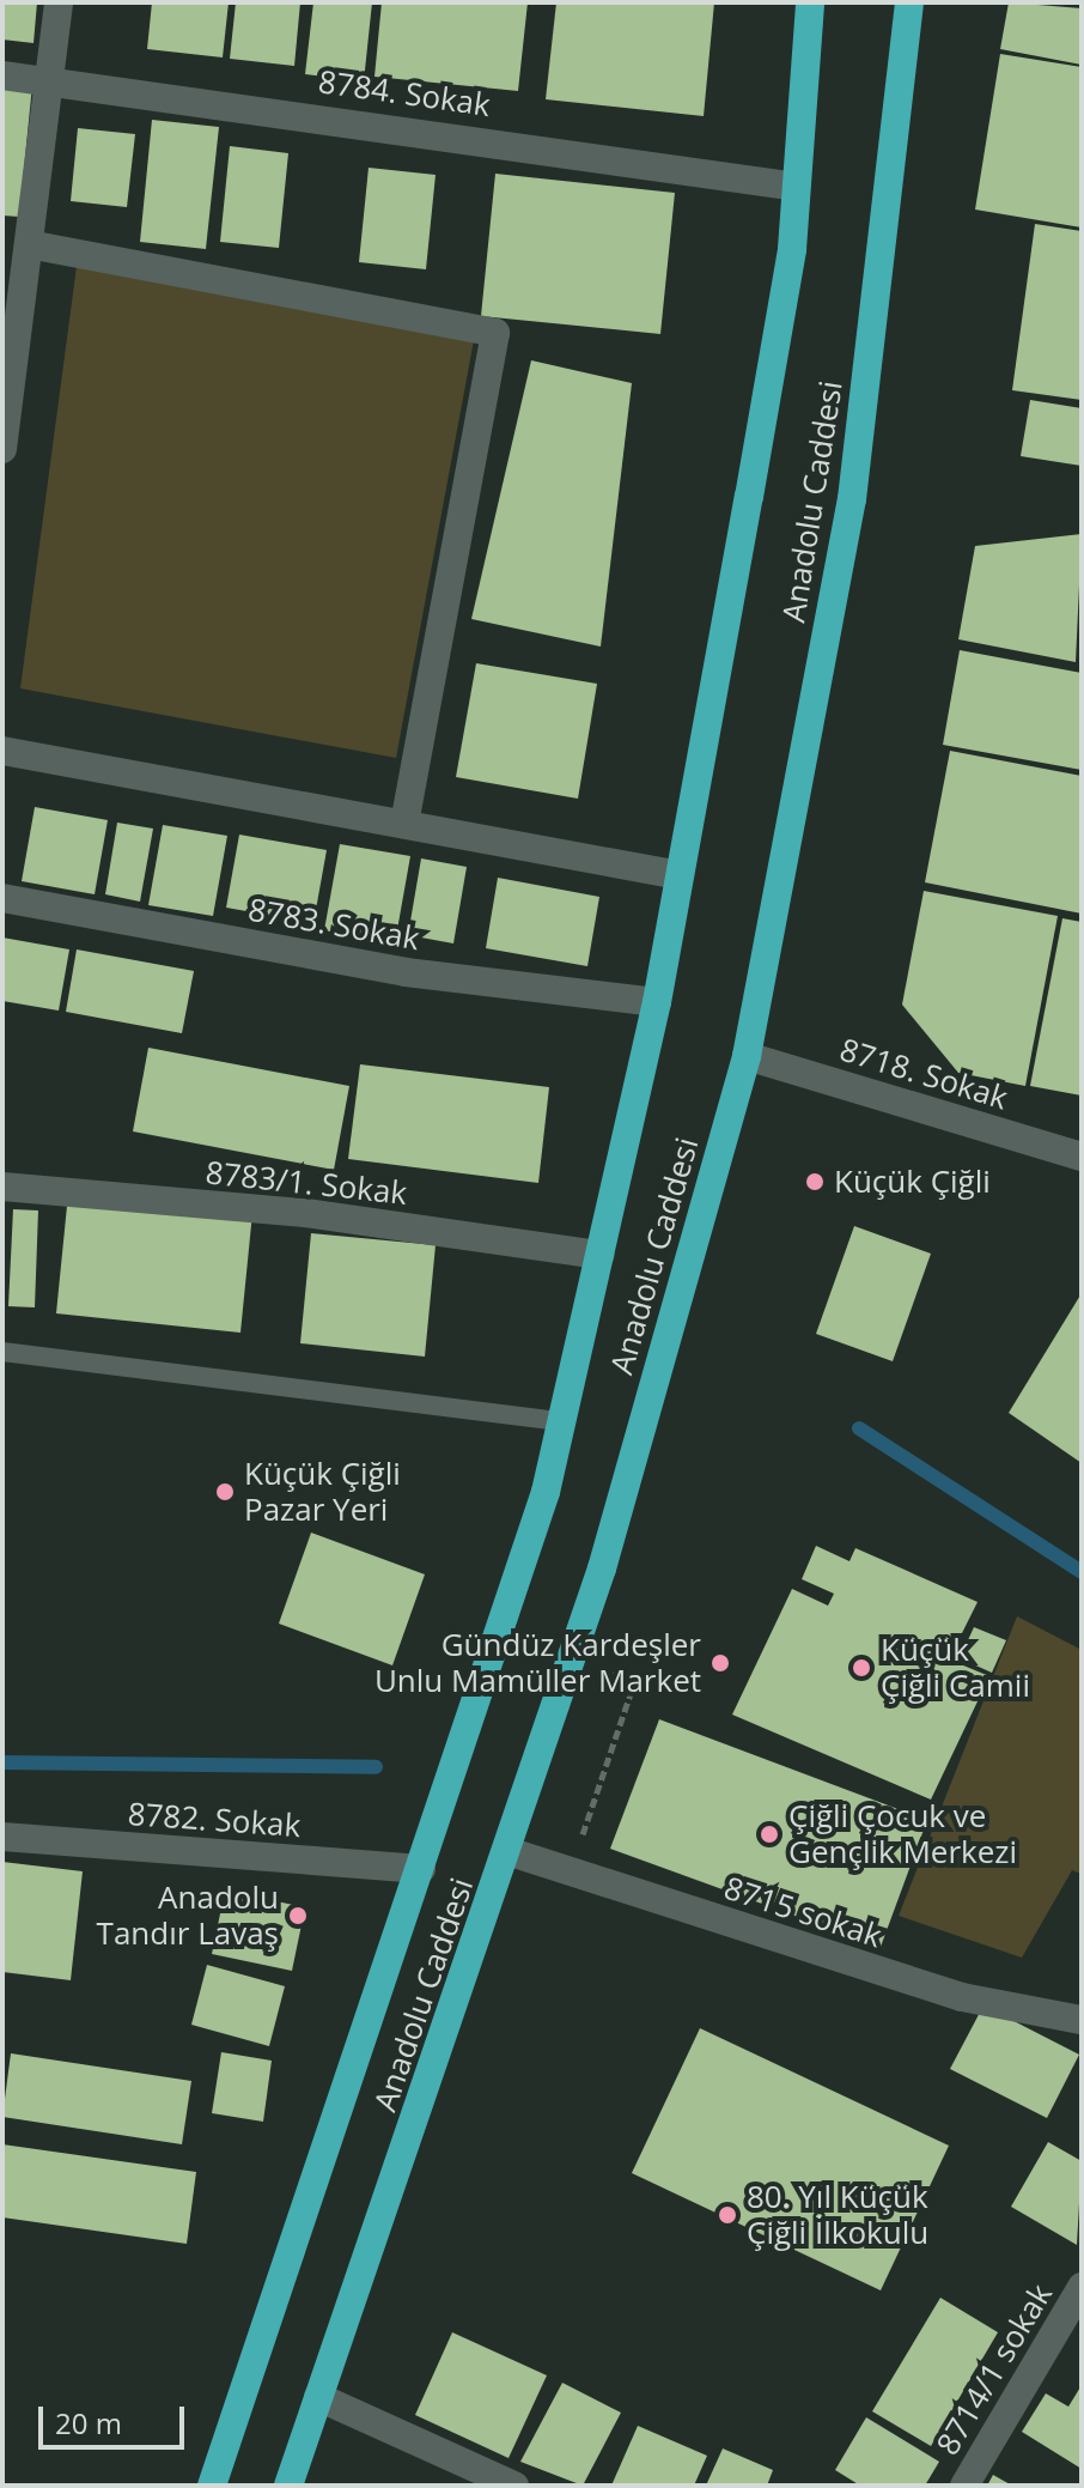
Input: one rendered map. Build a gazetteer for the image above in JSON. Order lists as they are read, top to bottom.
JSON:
{
  "streets": {
    "highway": ["Anadolu Caddesi"],
    "street": [
      "8784. Sokak",
      "8783. Sokak",
      "8718. Sokak",
      "8783/1. Sokak",
      "8782. Sokak",
      "8715 sokak",
      "8714/1 sokak"
    ]
  },
  "crossings": [
    ["8784. Sokak", "Anadolu Caddesi"],
    ["Anadolu Caddesi", "8783. Sokak"],
    ["Anadolu Caddesi", "8718. Sokak"],
    ["Anadolu Caddesi", "8783/1. Sokak"],
    ["Anadolu Caddesi", "8782. Sokak"],
    ["Anadolu Caddesi", "8715 sokak"]
  ],
  "places": [
    "Küçük Çiğli",
    "Küçük Çiğli Pazar Yeri",
    "Gündüz Kardeşler Unlu Mamüller Market",
    "Küçük Çiğli Camii",
    "Çiğli Çocuk ve Gençlik Merkezi",
    "Anadolu Tandır Lavaş",
    "80. Yıl Küçük Çiğli İlkokulu"
  ],
  "scale_bar": "20 m"
}
